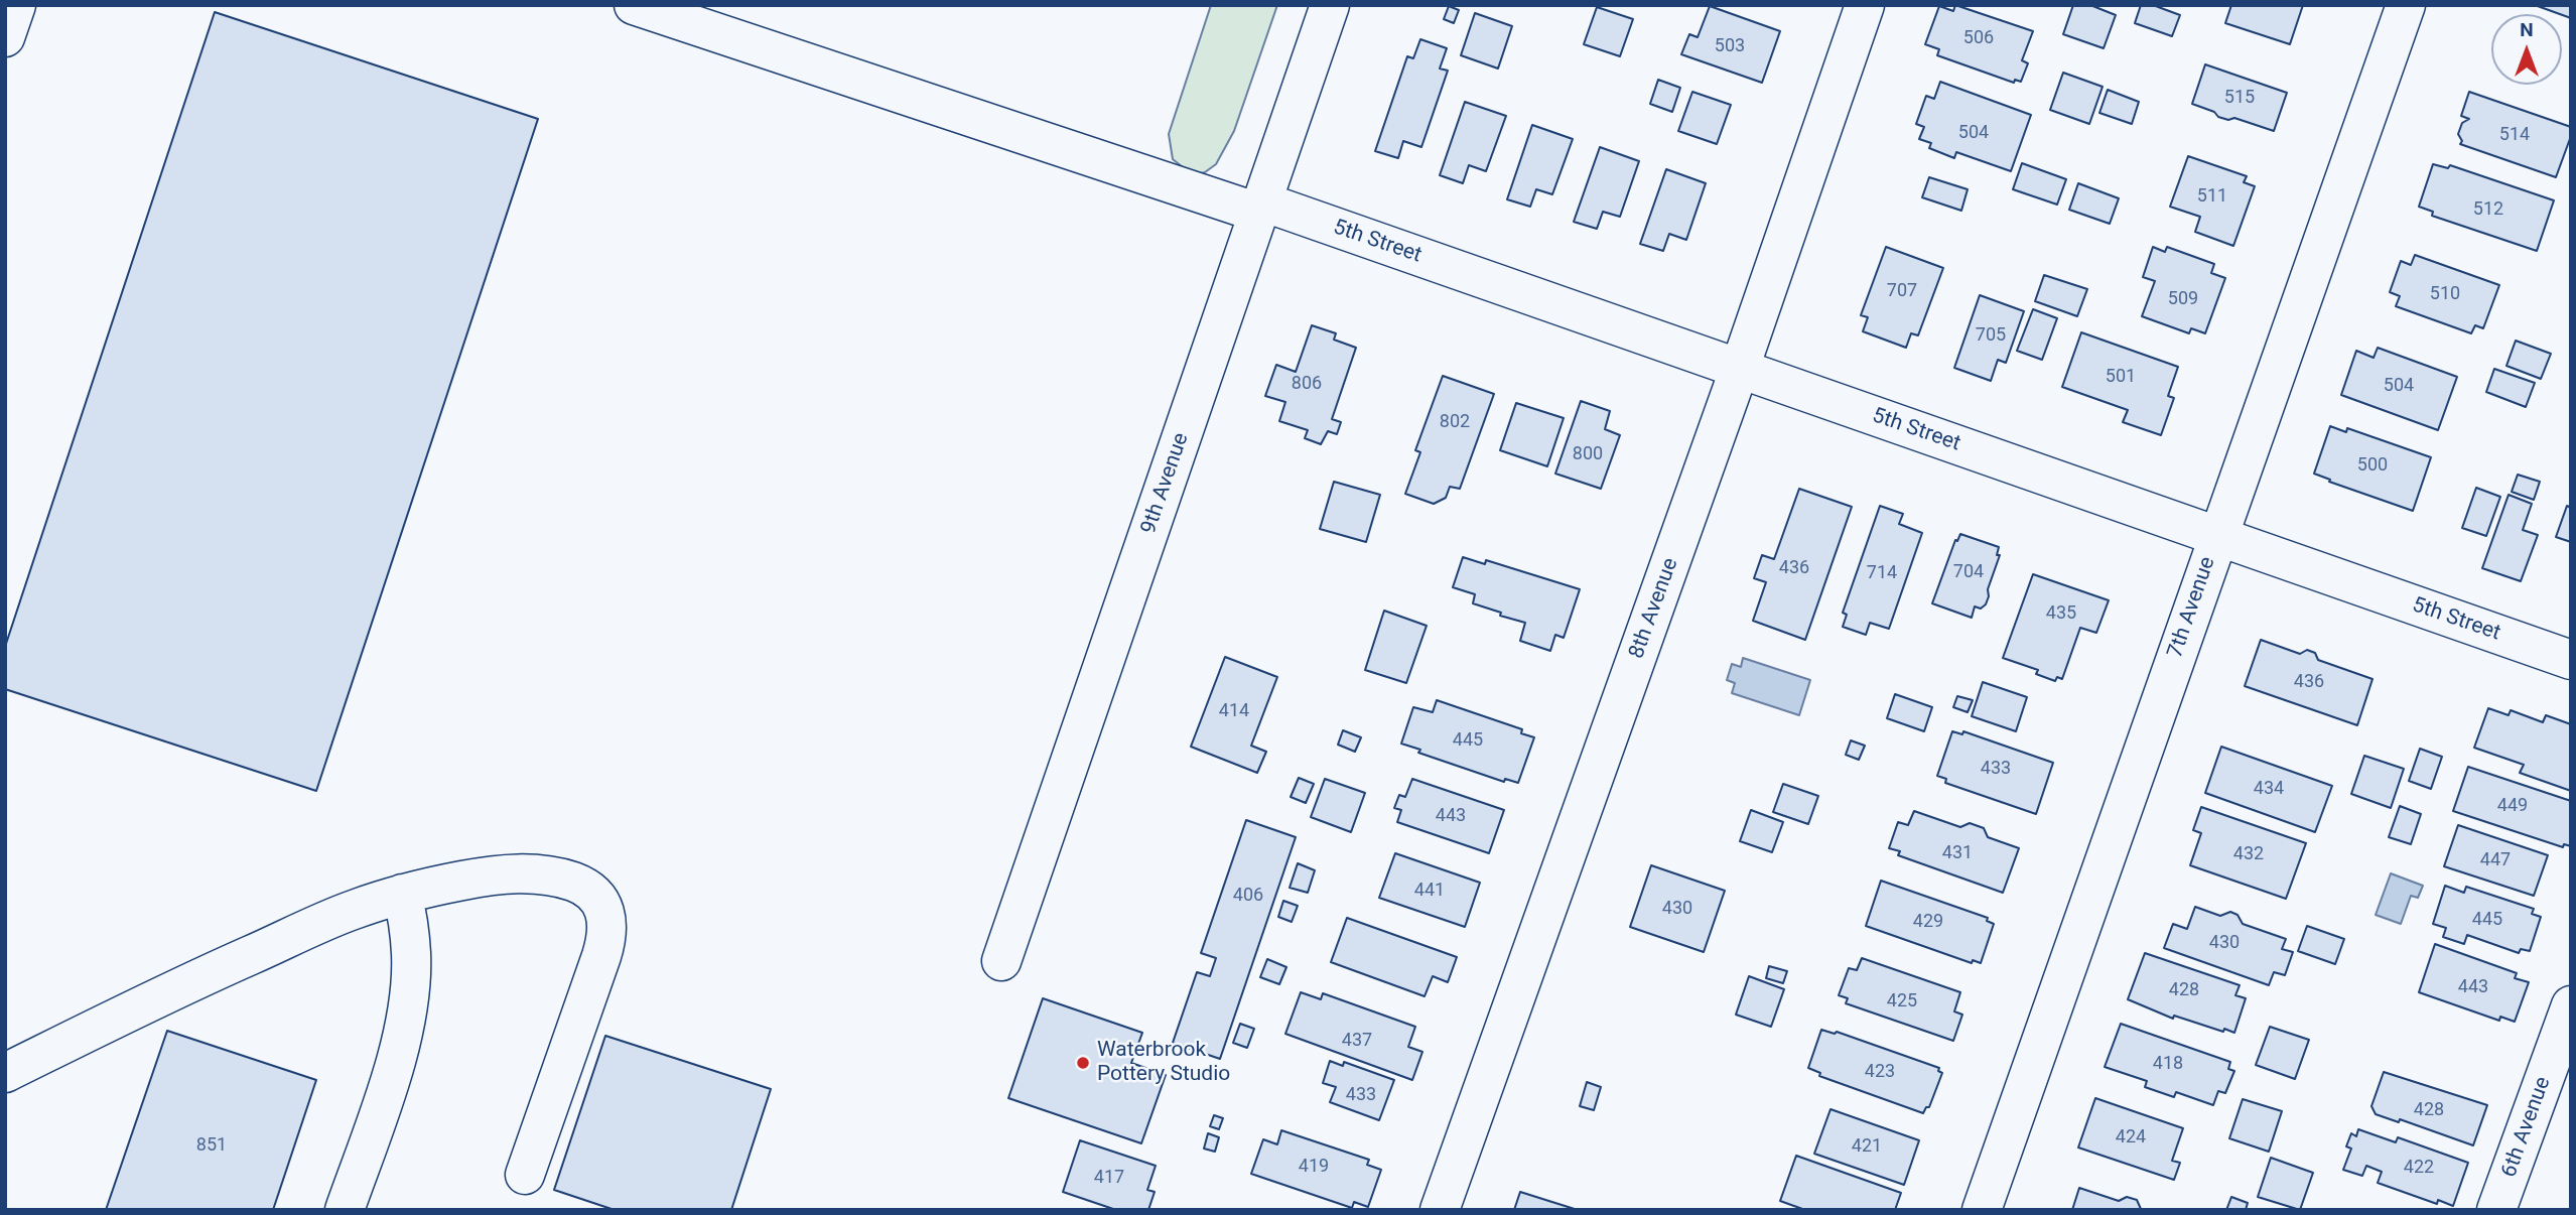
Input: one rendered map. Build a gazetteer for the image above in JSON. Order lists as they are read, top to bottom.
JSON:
{
  "streets": {
    "street": [
      "5th Street",
      "9th Avenue",
      "7th Avenue",
      "8th Avenue",
      "6th Avenue"
    ]
  },
  "crossings": [
    ["5th Street", "9th Avenue"],
    ["5th Street", "7th Avenue"],
    ["5th Street", "8th Avenue"]
  ],
  "places": ["Waterbrook Pottery Studio"],
  "house_numbers": [
    "506",
    "503",
    "515",
    "504",
    "514",
    "511",
    "512",
    "707",
    "510",
    "509",
    "705",
    "501",
    "806",
    "504",
    "802",
    "800",
    "500",
    "436",
    "704",
    "714",
    "435",
    "436",
    "414",
    "445",
    "433",
    "434",
    "449",
    "443",
    "431",
    "432",
    "447",
    "441",
    "406",
    "430",
    "445",
    "429",
    "430",
    "443",
    "428",
    "425",
    "437",
    "418",
    "423",
    "433",
    "428",
    "424",
    "851",
    "421",
    "419",
    "422",
    "417"
  ],
  "north": "top"
}
